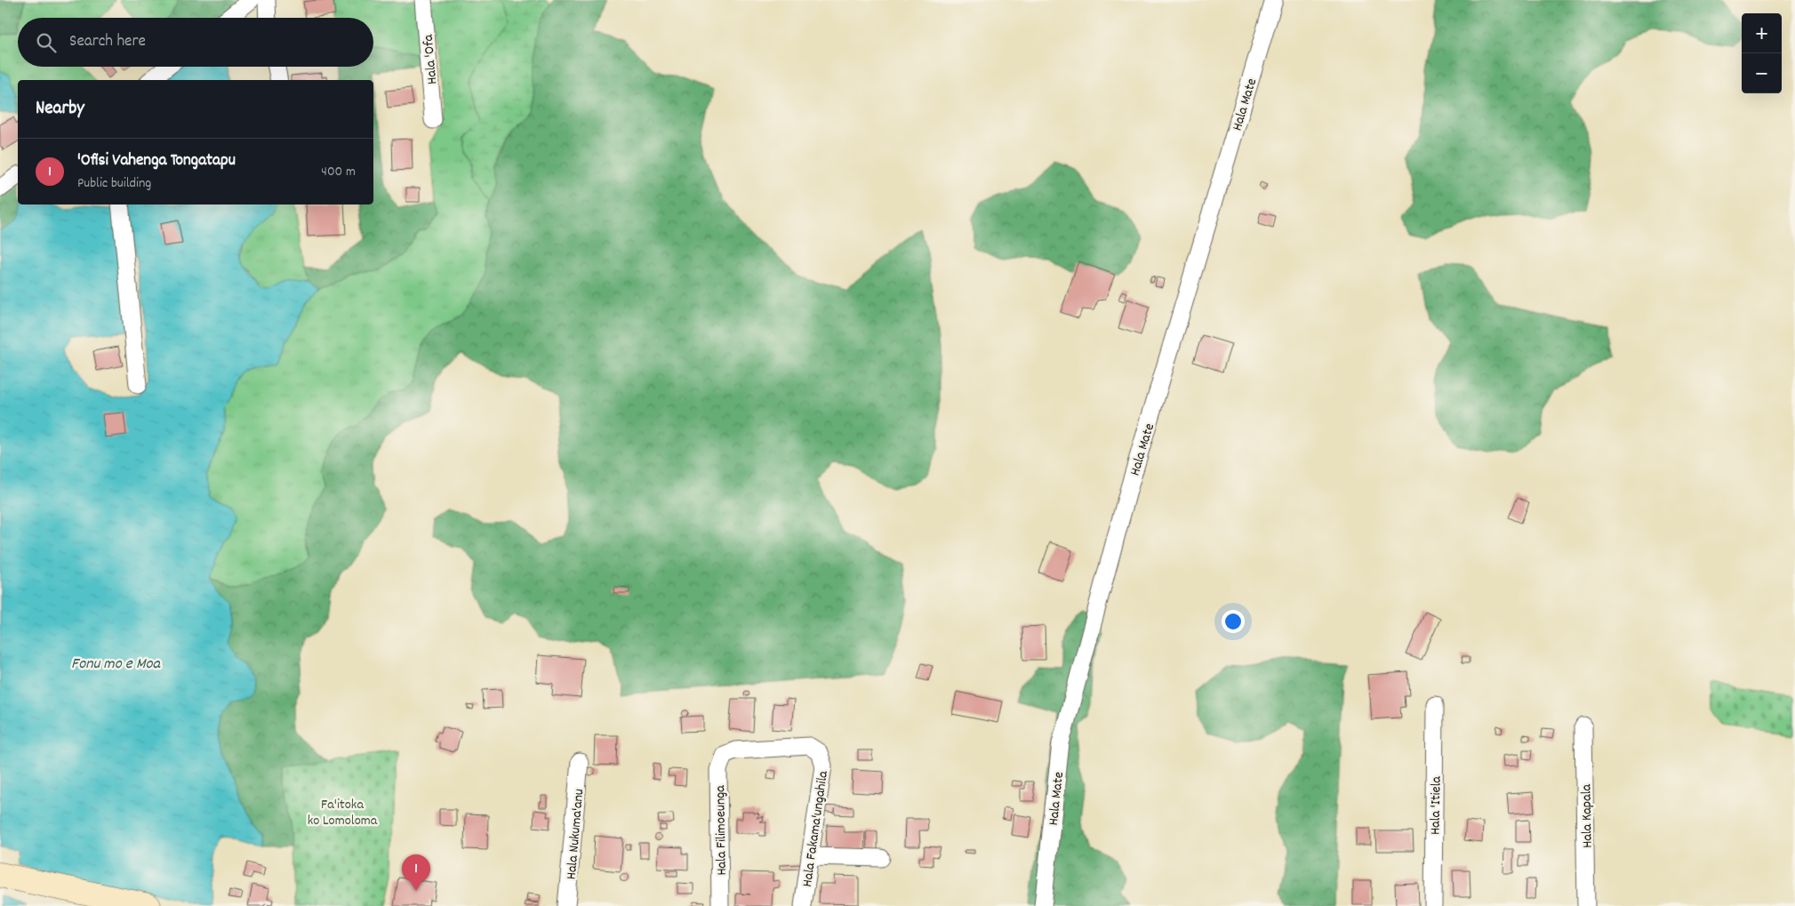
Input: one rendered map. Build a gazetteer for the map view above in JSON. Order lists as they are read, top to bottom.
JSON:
{
  "streets": {
    "street": [
      "Hala 'Ofa",
      "Hala Mate",
      "Hala 'Itiela",
      "Hala Kapala",
      "Hala Fakama'ungahila",
      "Hala Filimoeunga",
      "Hala Nukuma'anu"
    ]
  },
  "crossings": [
    ["Hala Fakama'ungahila", "Hala Filimoeunga"]
  ],
  "water": ["Fonu mo e Moa"],
  "parks": ["Fa'itoka ko Lomoloma"],
  "page": {
    "map_buttons": ["+", "−"],
    "search": "Search here",
    "heading": "Nearby",
    "list": [
      {
        "mark": "1",
        "name": "'Ofisi Vahenga Tongatapu",
        "note": "Public building",
        "value": "400 m"
      }
    ],
    "pins": "1"
  }
}
